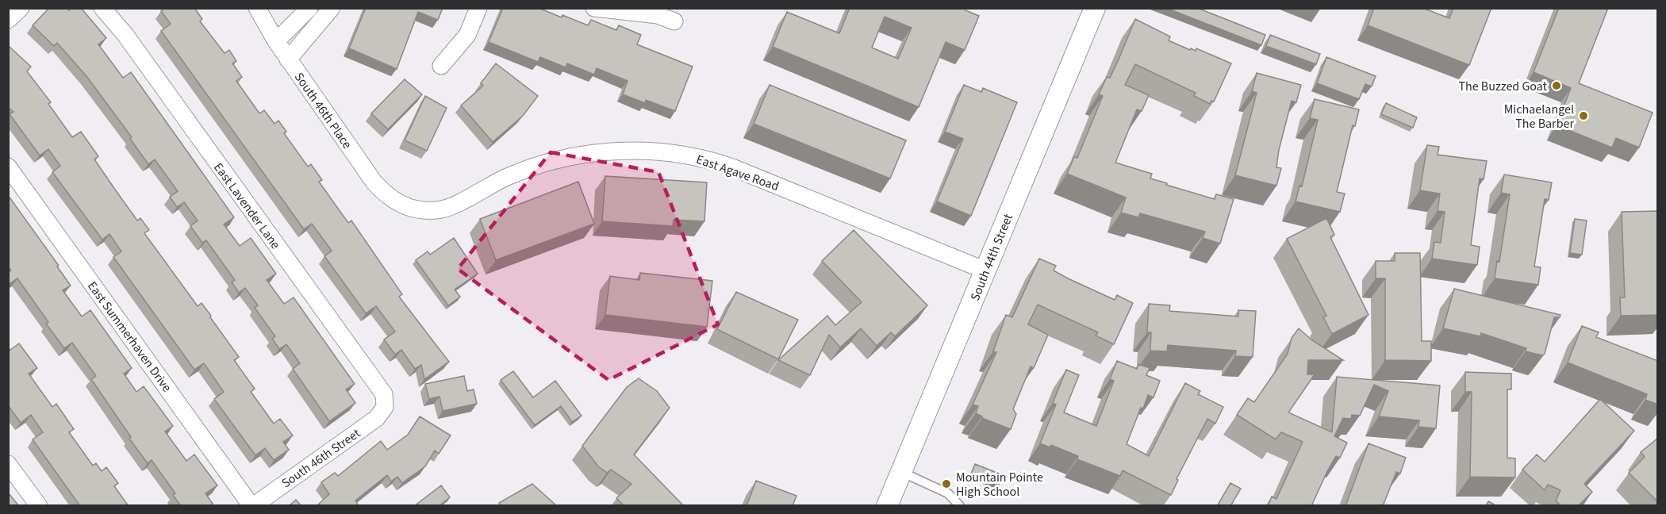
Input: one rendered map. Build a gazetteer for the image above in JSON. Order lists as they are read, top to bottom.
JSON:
{
  "streets": {
    "street": [
      "South 46th Place",
      "East Agave Road",
      "East Lavender Lane",
      "South 44th Street",
      "East Summerhaven Drive",
      "South 46th Street"
    ]
  },
  "crossings": [
    ["South 46th Place", "East Agave Road"],
    ["East Agave Road", "South 44th Street"],
    ["East Lavender Lane", "South 46th Street"],
    ["East Summerhaven Drive", "South 46th Street"]
  ],
  "places": ["The Buzzed Goat", "Michaelangel The Barber", "Mountain Pointe High School"]
}
